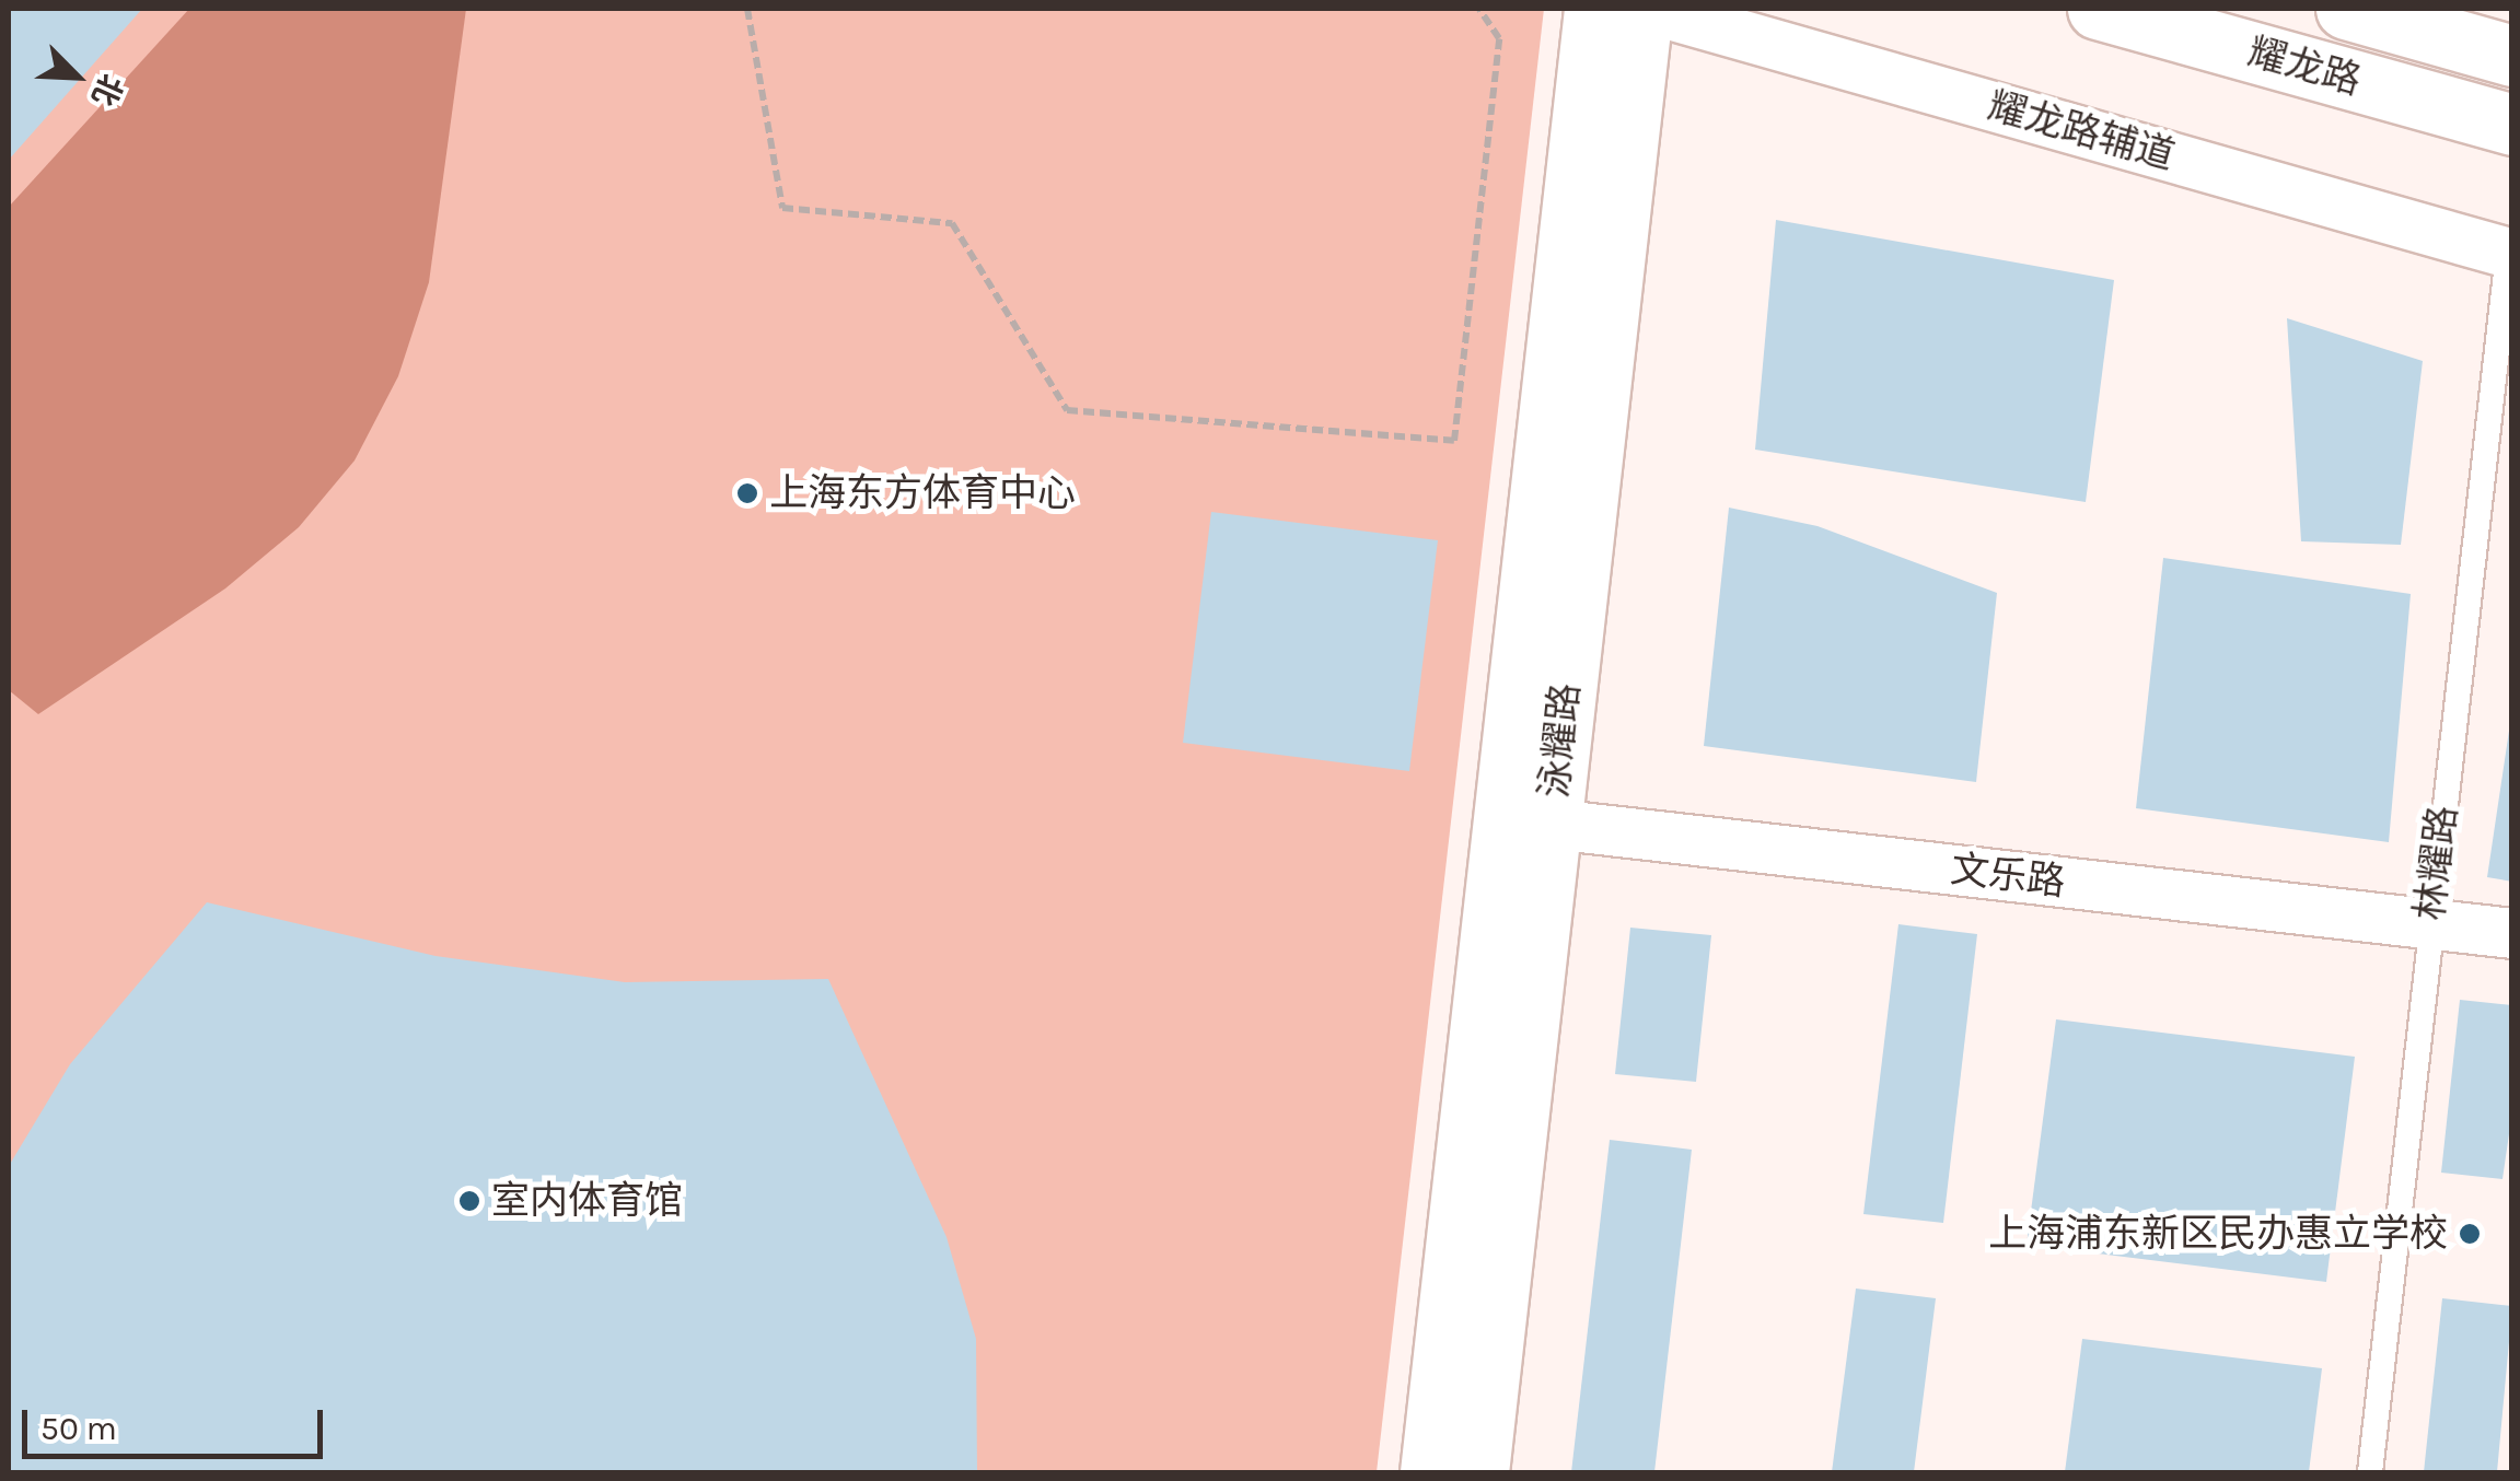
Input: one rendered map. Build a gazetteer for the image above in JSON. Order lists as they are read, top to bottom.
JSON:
{
  "streets": {
    "street": [
      "耀龙路",
      "耀龙路辅道",
      "泳耀路",
      "文乐路"
    ],
    "lane": ["林耀路"]
  },
  "crossings": [
    ["耀龙路辅道", "林耀路"],
    ["泳耀路", "文乐路"],
    ["林耀路", "文乐路"]
  ],
  "places": ["上海东方体育中心", "室内体育馆", "上海浦东新区民办惠立学校"],
  "scale_bar": "50 m",
  "north": "bottom right"
}
